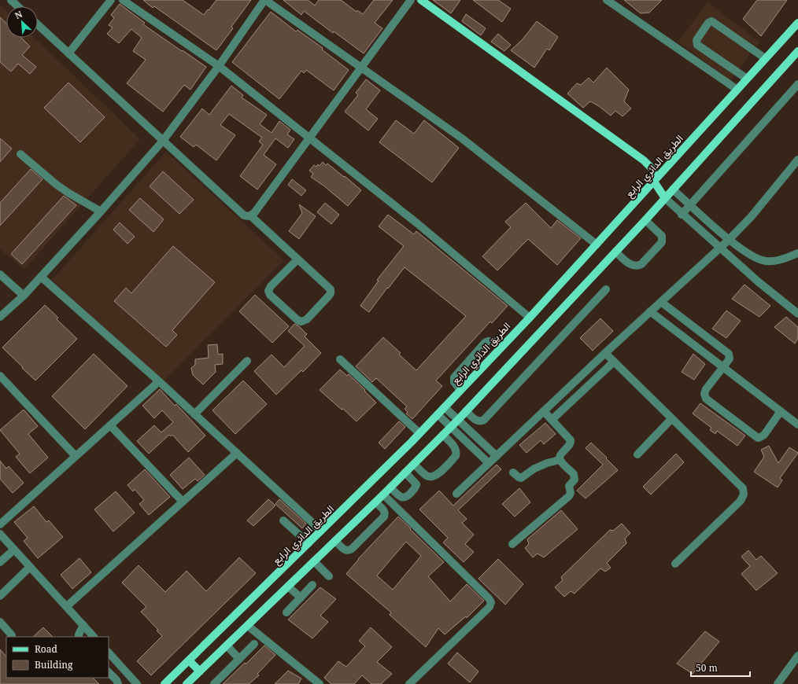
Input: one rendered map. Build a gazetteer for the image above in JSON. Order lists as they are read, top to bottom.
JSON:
{
  "streets": {
    "main road": ["الطريق الدائري الرابع"]
  },
  "legend": ["Road", "Building"],
  "scale_bar": "50 m",
  "north": "top left"
}
